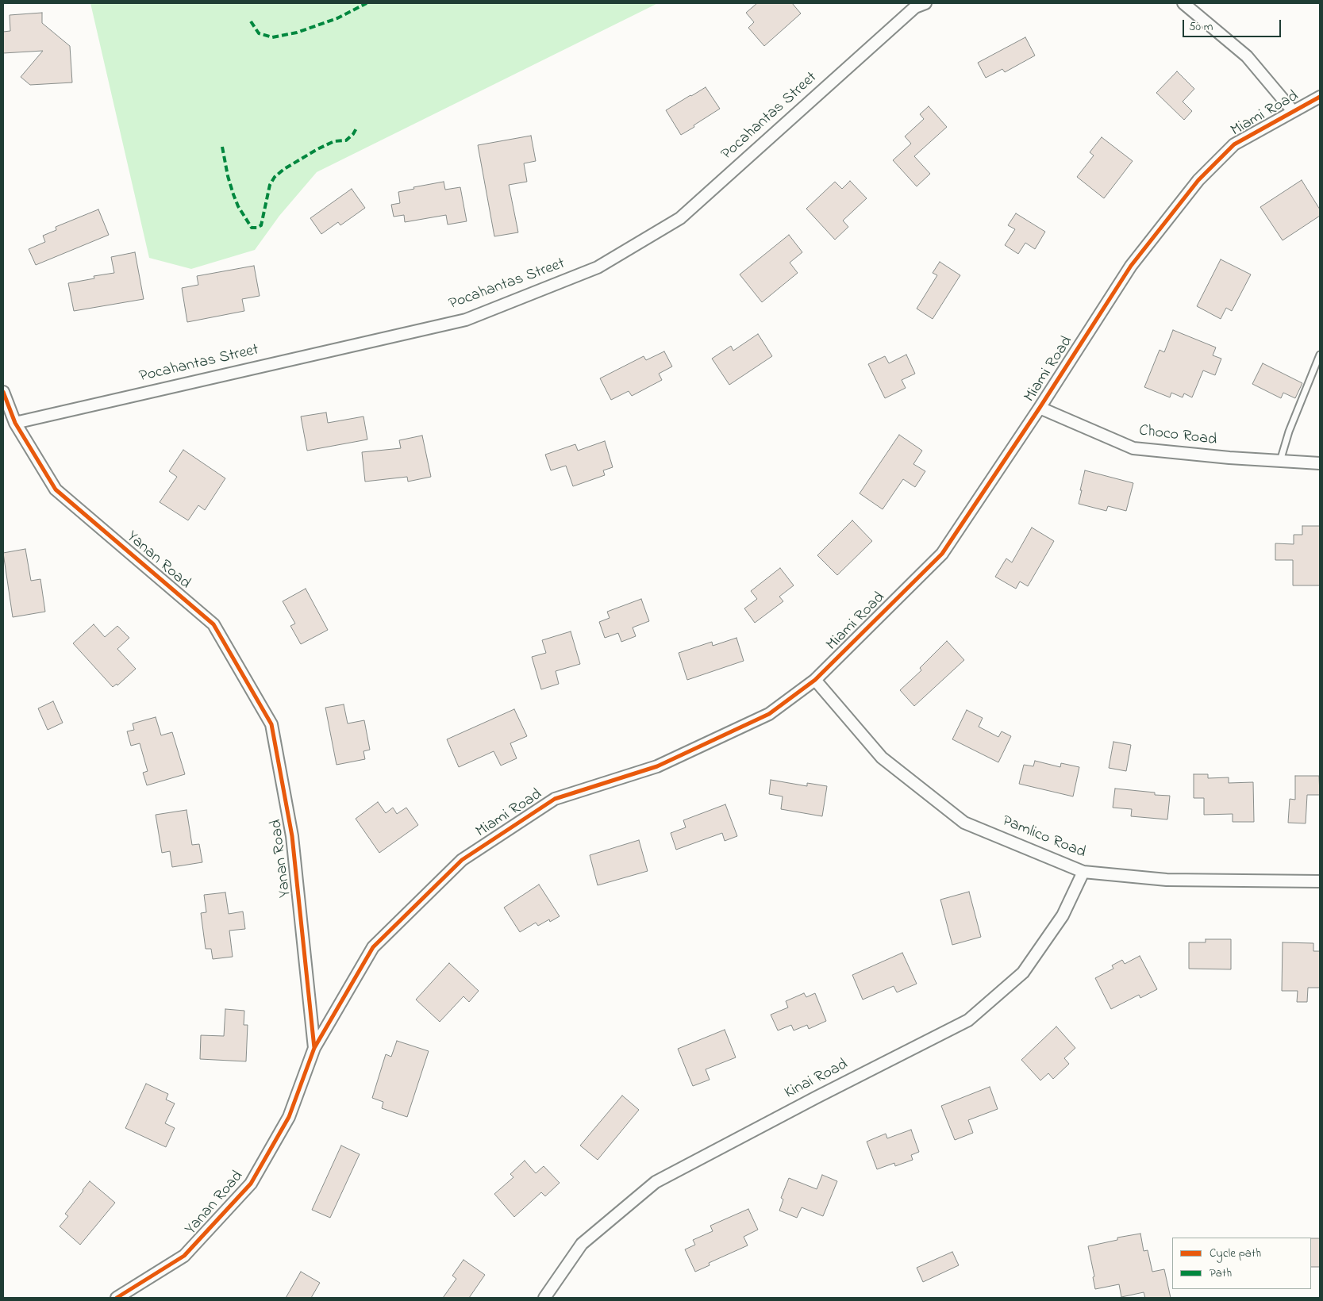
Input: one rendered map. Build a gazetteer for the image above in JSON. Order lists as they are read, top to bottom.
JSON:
{
  "streets": {
    "street": [
      "Miami Road",
      "Pocahantas Street",
      "Choco Road",
      "Yanan Road",
      "Pamlico Road",
      "Kinai Road"
    ]
  },
  "crossings": [
    ["Miami Road", "Choco Road"],
    ["Miami Road", "Yanan Road"],
    ["Miami Road", "Pamlico Road"],
    ["Pocahantas Street", "Yanan Road"],
    ["Pamlico Road", "Kinai Road"]
  ],
  "legend": ["Cycle path", "Path"],
  "scale_bar": "50 m"
}
